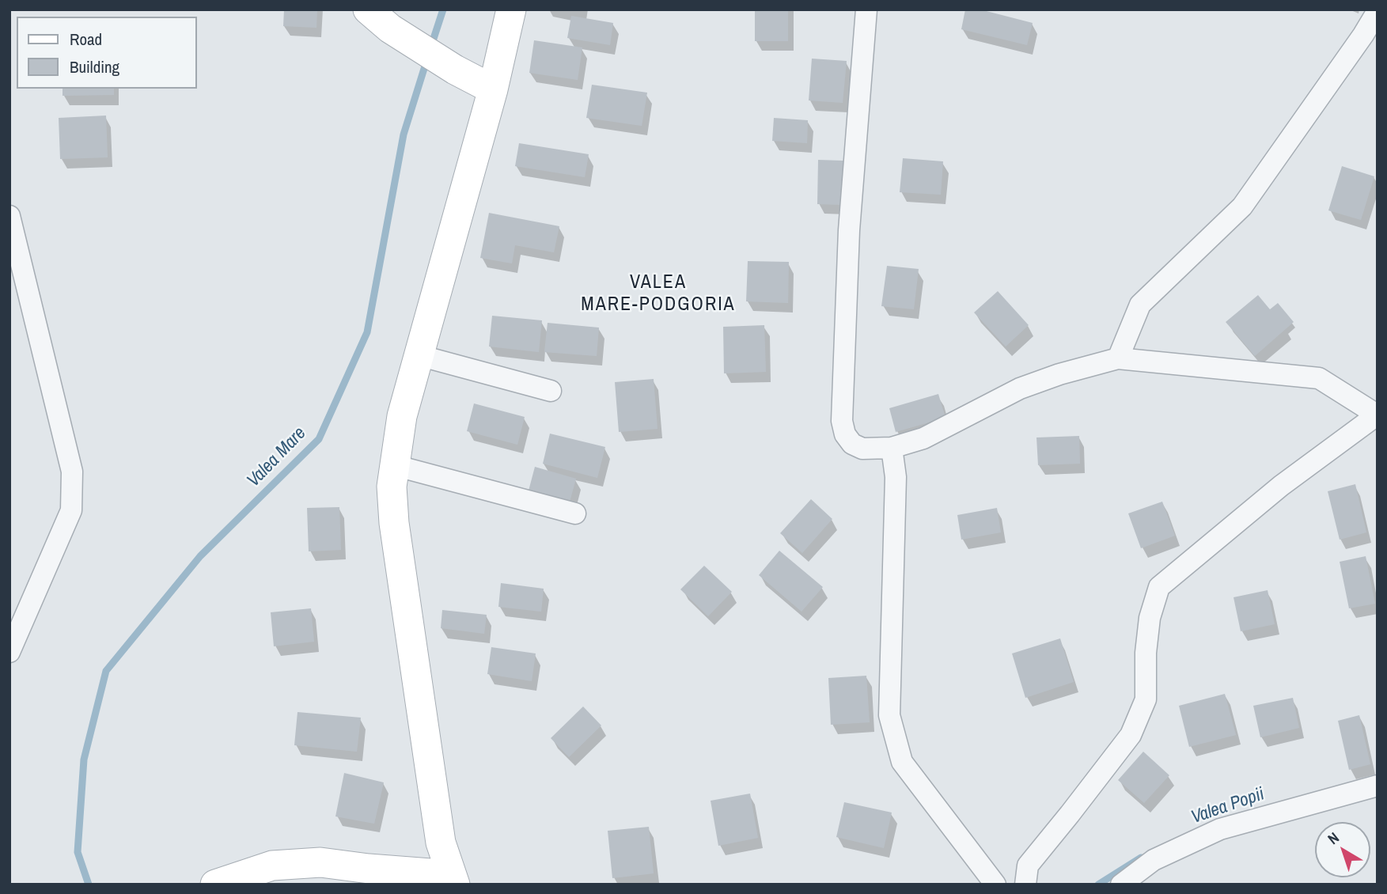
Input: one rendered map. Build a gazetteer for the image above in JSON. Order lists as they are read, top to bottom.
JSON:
{
  "districts": ["VALEA MARE-PODGORIA"],
  "water": ["Valea Mare", "Valea Popii"],
  "legend": ["Road", "Building"],
  "north": "top left"
}
